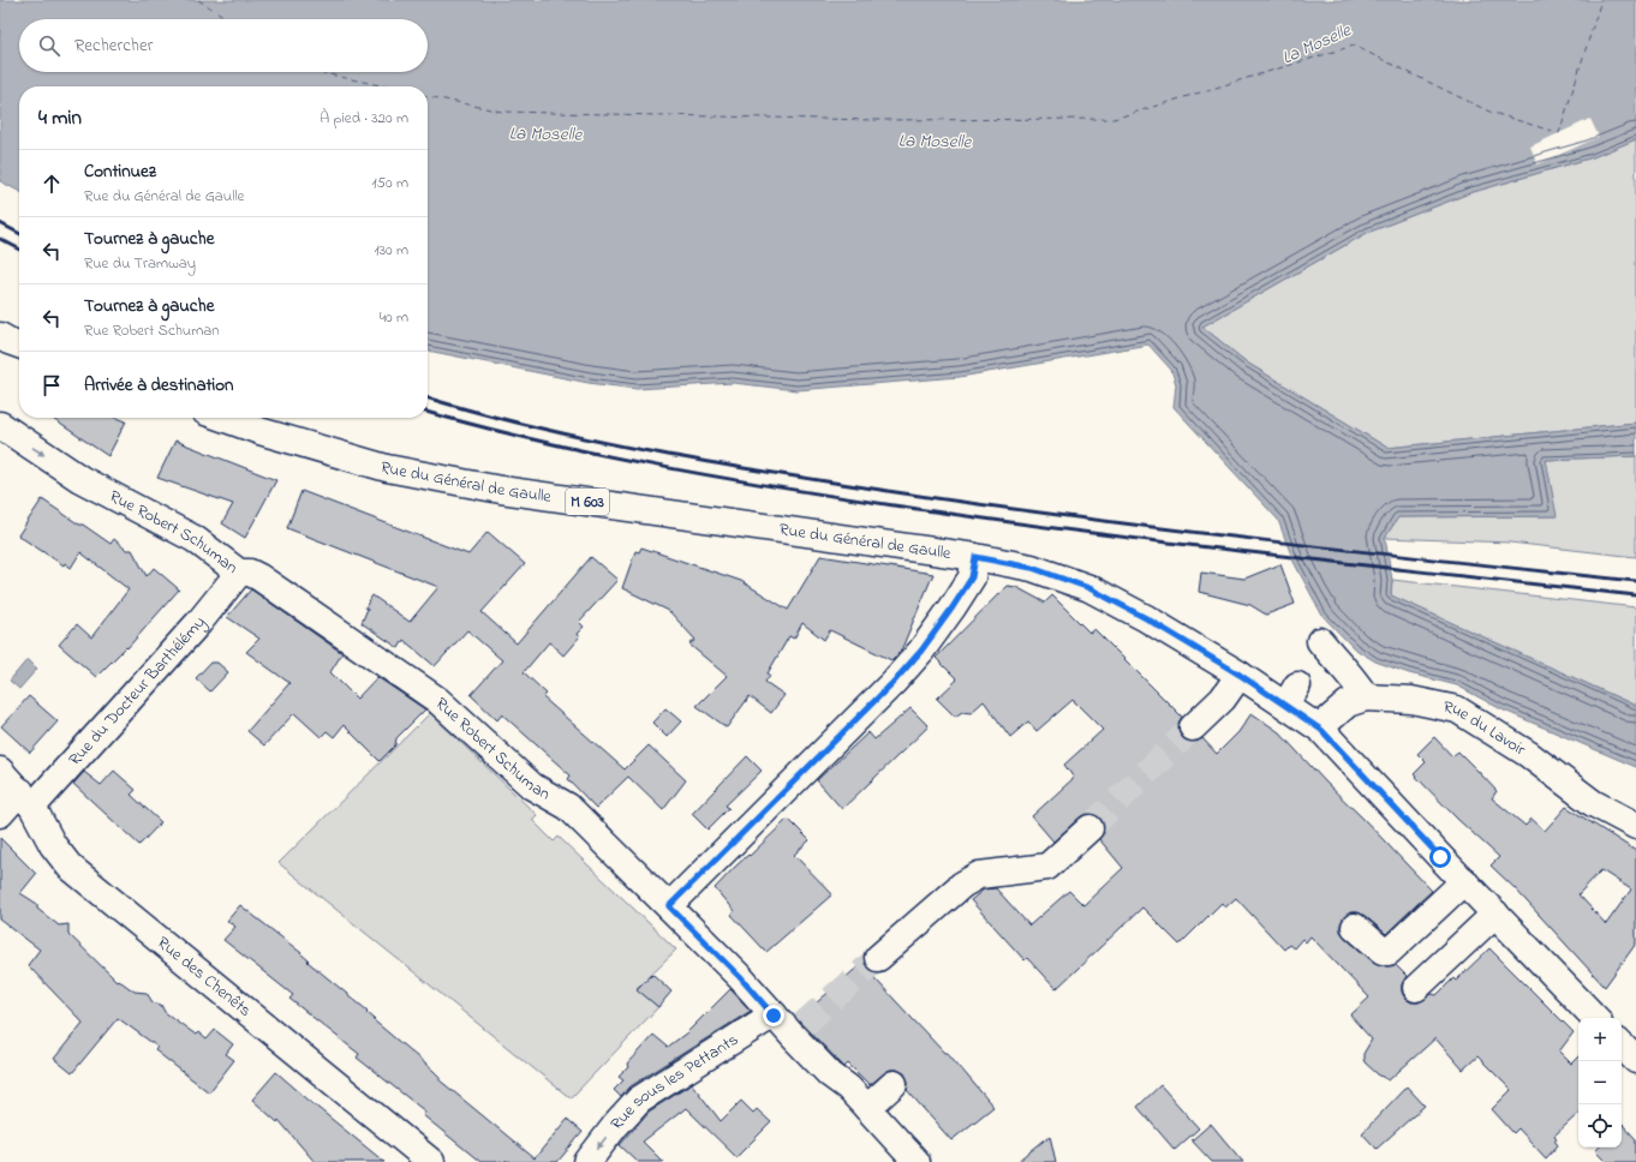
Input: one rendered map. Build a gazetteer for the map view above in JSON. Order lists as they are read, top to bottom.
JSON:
{
  "streets": {
    "street": [
      "Rue du Général de Gaulle",
      "M 603",
      "Rue Robert Schuman",
      "Rue du Docteur Barthélémy",
      "Rue du Lavoir",
      "Rue des Chenêts",
      "Rue sous les Pettants"
    ]
  },
  "crossings": [
    ["Rue du Général de Gaulle", "Rue du Lavoir"],
    ["Rue Robert Schuman", "Rue du Docteur Barthélémy"],
    ["Rue Robert Schuman", "Rue sous les Pettants"],
    ["Rue du Docteur Barthélémy", "Rue des Chenêts"]
  ],
  "one_way": ["Rue sous les Pettants"],
  "water": ["La Moselle"],
  "page": {
    "search": "Rechercher",
    "heading": ["4 min", "À pied · 320 m"],
    "list": [
      ["Continuez", "Rue du Général de Gaulle", "150 m"],
      ["Tournez à gauche", "Rue du Tramway", "130 m"],
      ["Tournez à gauche", "Rue Robert Schuman", "40 m"],
      "Arrivée à destination"
    ],
    "map_buttons": ["+", "−"]
  }
}
